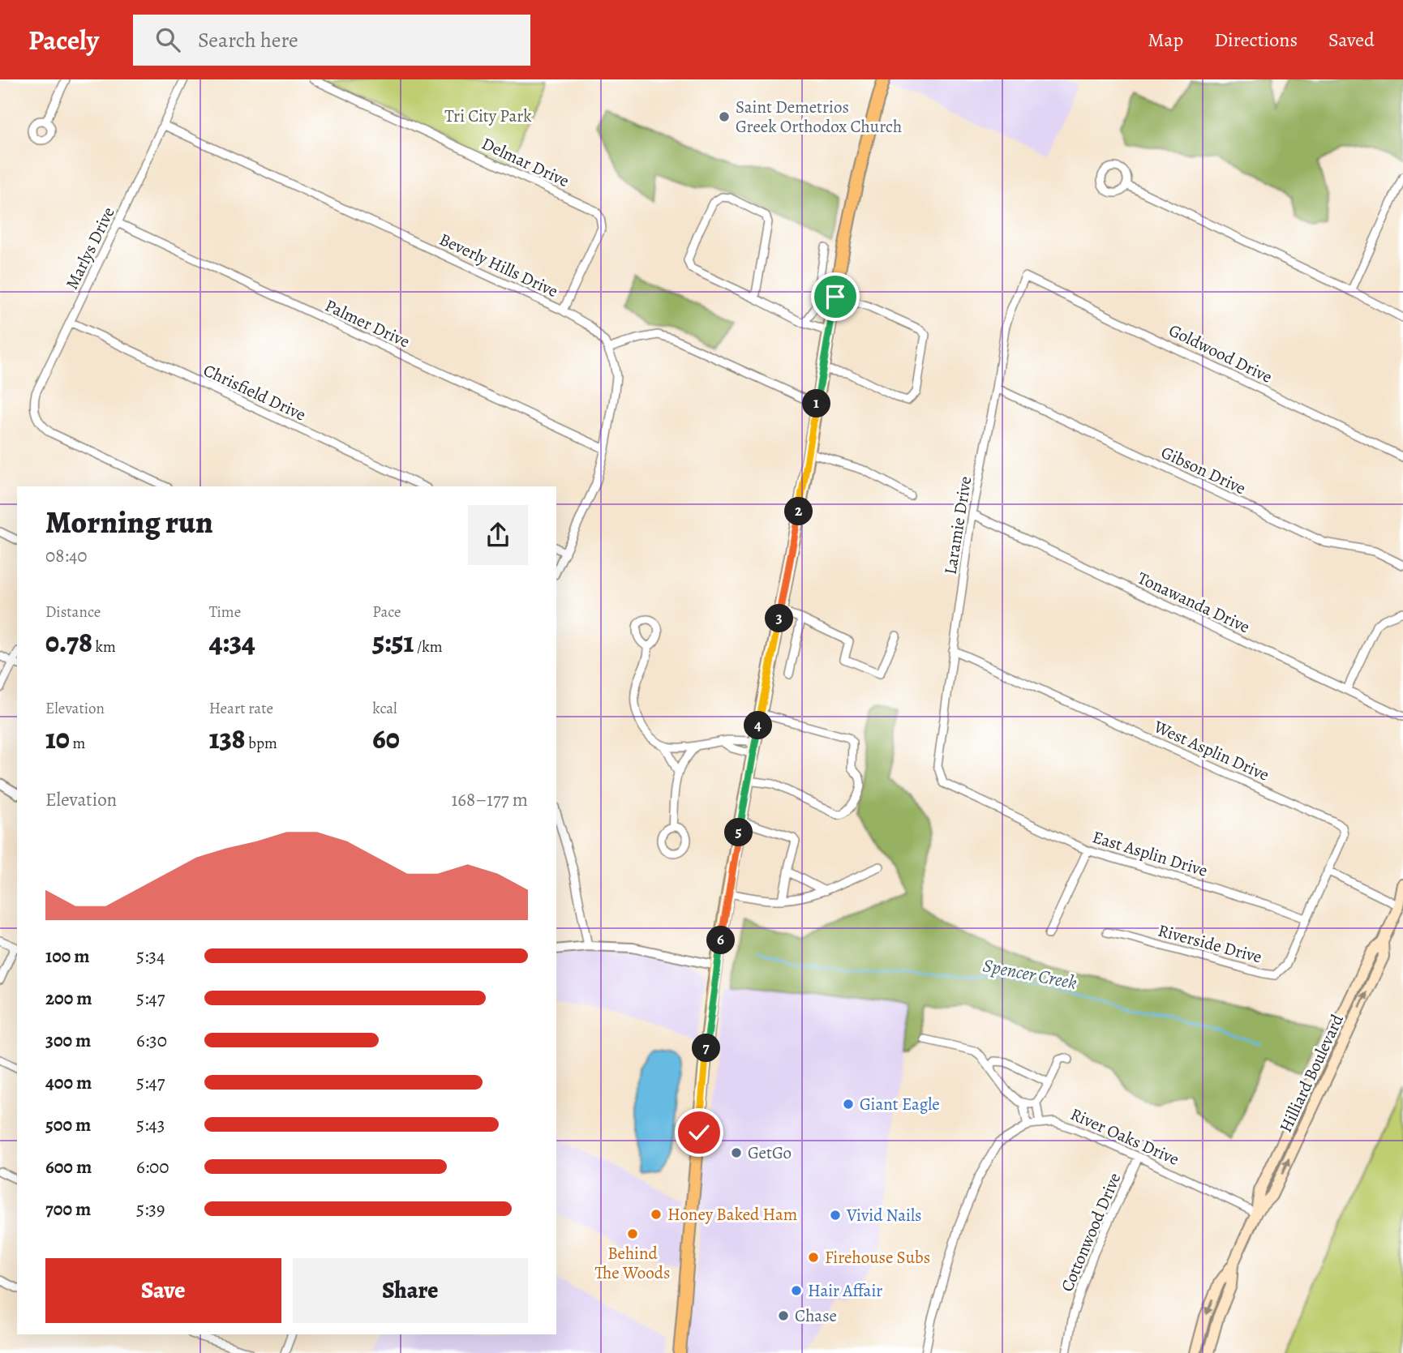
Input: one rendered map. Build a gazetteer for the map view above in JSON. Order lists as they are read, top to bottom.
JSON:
{
  "streets": {
    "main road": ["Hilliard Boulevard"],
    "street": [
      "Delmar Drive",
      "Marlys Drive",
      "Beverly Hills Drive",
      "Palmer Drive",
      "Goldwood Drive",
      "Chrisfield Drive",
      "Gibson Drive",
      "Laramie Drive",
      "Tonawanda Drive",
      "West Asplin Drive",
      "East Asplin Drive",
      "Riverside Drive",
      "River Oaks Drive",
      "Cottonwood Drive"
    ]
  },
  "crossings": [
    ["Delmar Drive", "Beverly Hills Drive"],
    ["Marlys Drive", "Beverly Hills Drive"],
    ["Marlys Drive", "Palmer Drive"],
    ["Marlys Drive", "Chrisfield Drive"],
    ["Goldwood Drive", "Laramie Drive"],
    ["Gibson Drive", "Laramie Drive"],
    ["Laramie Drive", "Tonawanda Drive"],
    ["Laramie Drive", "West Asplin Drive"],
    ["Laramie Drive", "East Asplin Drive"],
    ["East Asplin Drive", "Riverside Drive"],
    ["Hilliard Boulevard", "River Oaks Drive"],
    ["River Oaks Drive", "Cottonwood Drive"]
  ],
  "water": ["Spencer Creek"],
  "parks": ["Tri City Park"],
  "places": [
    "Saint Demetrios Greek Orthodox Church",
    "Giant Eagle",
    "GetGo",
    "Honey Baked Ham",
    "Vivid Nails",
    "Behind The Woods",
    "Firehouse Subs",
    "Hair Affair",
    "Chase"
  ],
  "page": {
    "header": "Pacely",
    "search": "Search here",
    "nav": ["Map", "Directions", "Saved"],
    "pins": [
      "1",
      "2",
      "3",
      "4",
      "5",
      "6",
      "7"
    ],
    "heading": ["Morning run", "08:40"],
    "stats": [
      ["Distance", "0.78 km"],
      ["Time", "4:34"],
      ["Pace", "5:51 /km"],
      ["Elevation", "10 m"],
      ["Heart rate", "138 bpm"],
      ["kcal", "60"]
    ],
    "chart": ["Elevation", "168–177 m"],
    "list": [
      {
        "name": "100 m",
        "note": "5:34"
      },
      {
        "name": "200 m",
        "note": "5:47"
      },
      {
        "name": "300 m",
        "note": "6:30"
      },
      {
        "name": "400 m",
        "note": "5:47"
      },
      {
        "name": "500 m",
        "note": "5:43"
      },
      {
        "name": "600 m",
        "note": "6:00"
      },
      {
        "name": "700 m",
        "note": "5:39"
      }
    ],
    "buttons": ["Save", "Share"]
  }
}
